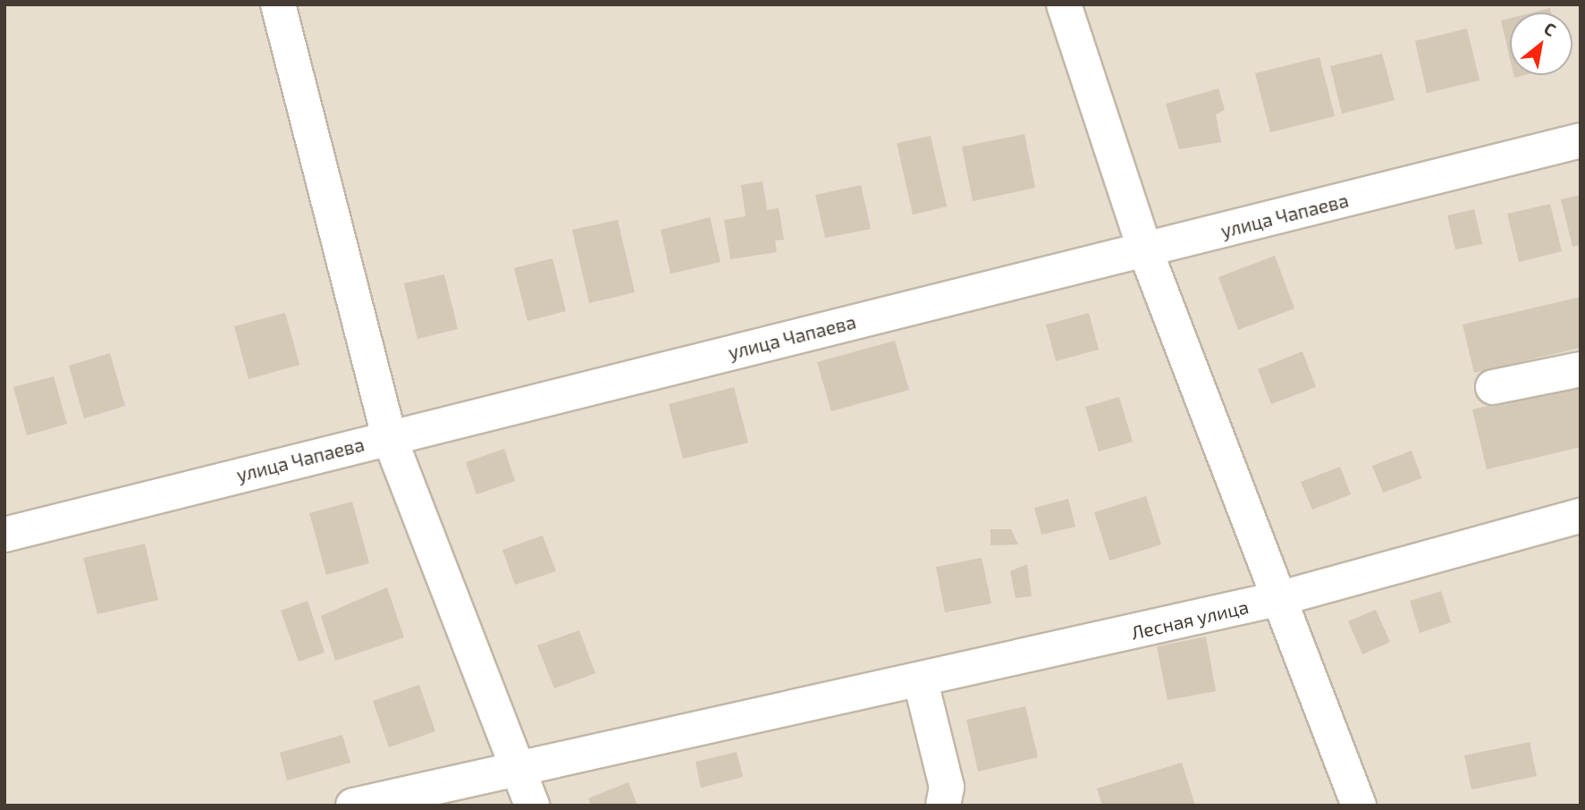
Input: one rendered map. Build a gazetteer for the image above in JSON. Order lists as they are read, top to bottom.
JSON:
{
  "streets": {
    "street": ["улица Чапаева", "Лесная улица"]
  },
  "north": "top right"
}
